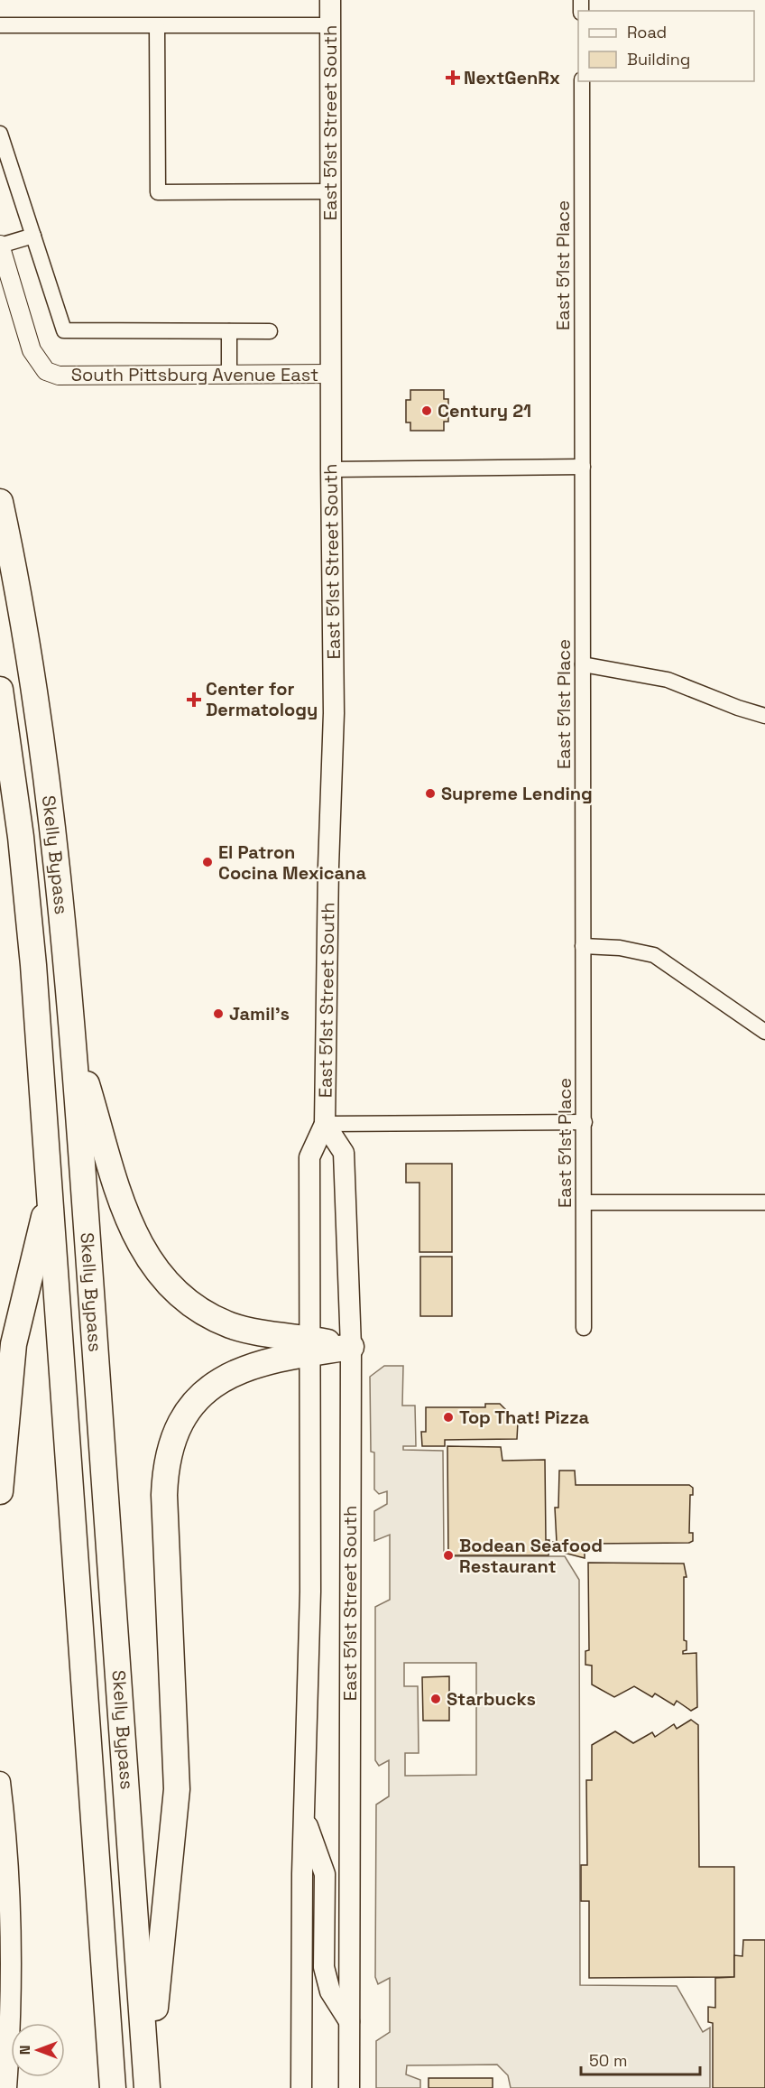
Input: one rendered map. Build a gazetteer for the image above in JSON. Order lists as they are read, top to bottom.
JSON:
{
  "streets": {
    "highway": ["Skelly Bypass"],
    "main road": ["East 51st Street South"],
    "street": ["East 51st Place", "South Pittsburg Avenue East"]
  },
  "crossings": [
    ["East 51st Street South", "South Pittsburg Avenue East"]
  ],
  "places": {
    "health": ["NextGenRx", "Center for Dermatology"],
    "other": [
      "Century 21",
      "Supreme Lending",
      "El Patron Cocina Mexicana",
      "Jamil's",
      "Top That! Pizza",
      "Bodean Seafood Restaurant",
      "Starbucks"
    ]
  },
  "legend": ["Road", "Building"],
  "scale_bar": "50 m",
  "north": "left"
}
